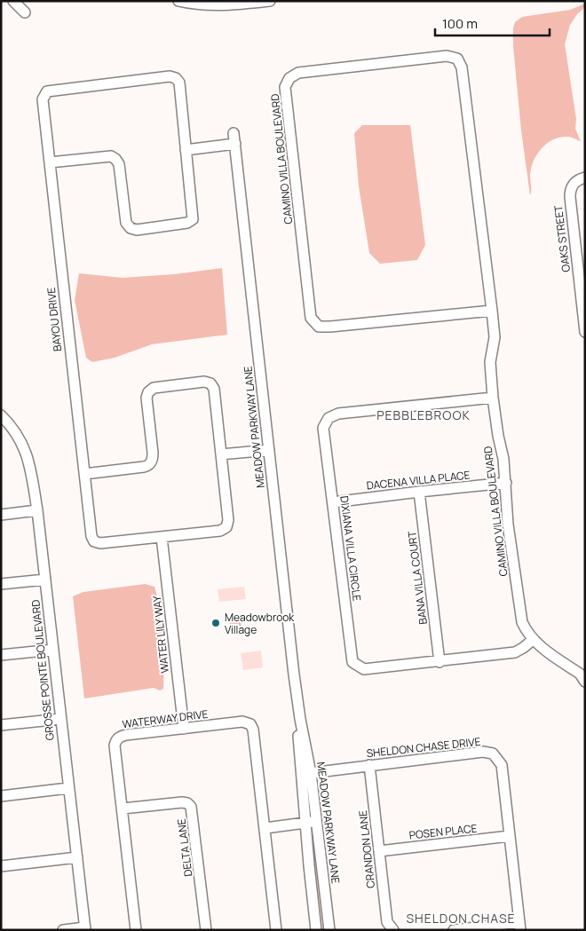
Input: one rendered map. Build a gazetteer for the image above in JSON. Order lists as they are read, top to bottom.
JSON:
{
  "streets": {
    "street": [
      "CAMINO VILLA BOULEVARD",
      "OAKS STREET",
      "BAYOU DRIVE",
      "MEADOW PARKWAY LANE",
      "DACENA VILLA PLACE",
      "DIXIANA VILLA CIRCLE",
      "BANA VILLA COURT",
      "WATER LILY WAY",
      "GROSSE POINTE BOULEVARD",
      "WATERWAY DRIVE",
      "SHELDON CHASE DRIVE",
      "POSEN PLACE",
      "DELTA LANE",
      "CRANDON LANE"
    ]
  },
  "crossings": [
    ["CAMINO VILLA BOULEVARD", "DACENA VILLA PLACE"],
    ["CAMINO VILLA BOULEVARD", "DIXIANA VILLA CIRCLE"],
    ["BAYOU DRIVE", "WATER LILY WAY"],
    ["MEADOW PARKWAY LANE", "SHELDON CHASE DRIVE"],
    ["DACENA VILLA PLACE", "DIXIANA VILLA CIRCLE"],
    ["DACENA VILLA PLACE", "BANA VILLA COURT"],
    ["DIXIANA VILLA CIRCLE", "BANA VILLA COURT"],
    ["WATER LILY WAY", "WATERWAY DRIVE"],
    ["WATERWAY DRIVE", "DELTA LANE"],
    ["SHELDON CHASE DRIVE", "POSEN PLACE"],
    ["SHELDON CHASE DRIVE", "CRANDON LANE"],
    ["POSEN PLACE", "CRANDON LANE"]
  ],
  "districts": ["PEBBLEBROOK", "SHELDON CHASE"],
  "places": ["Meadowbrook Village"],
  "scale_bar": "100 m"
}
